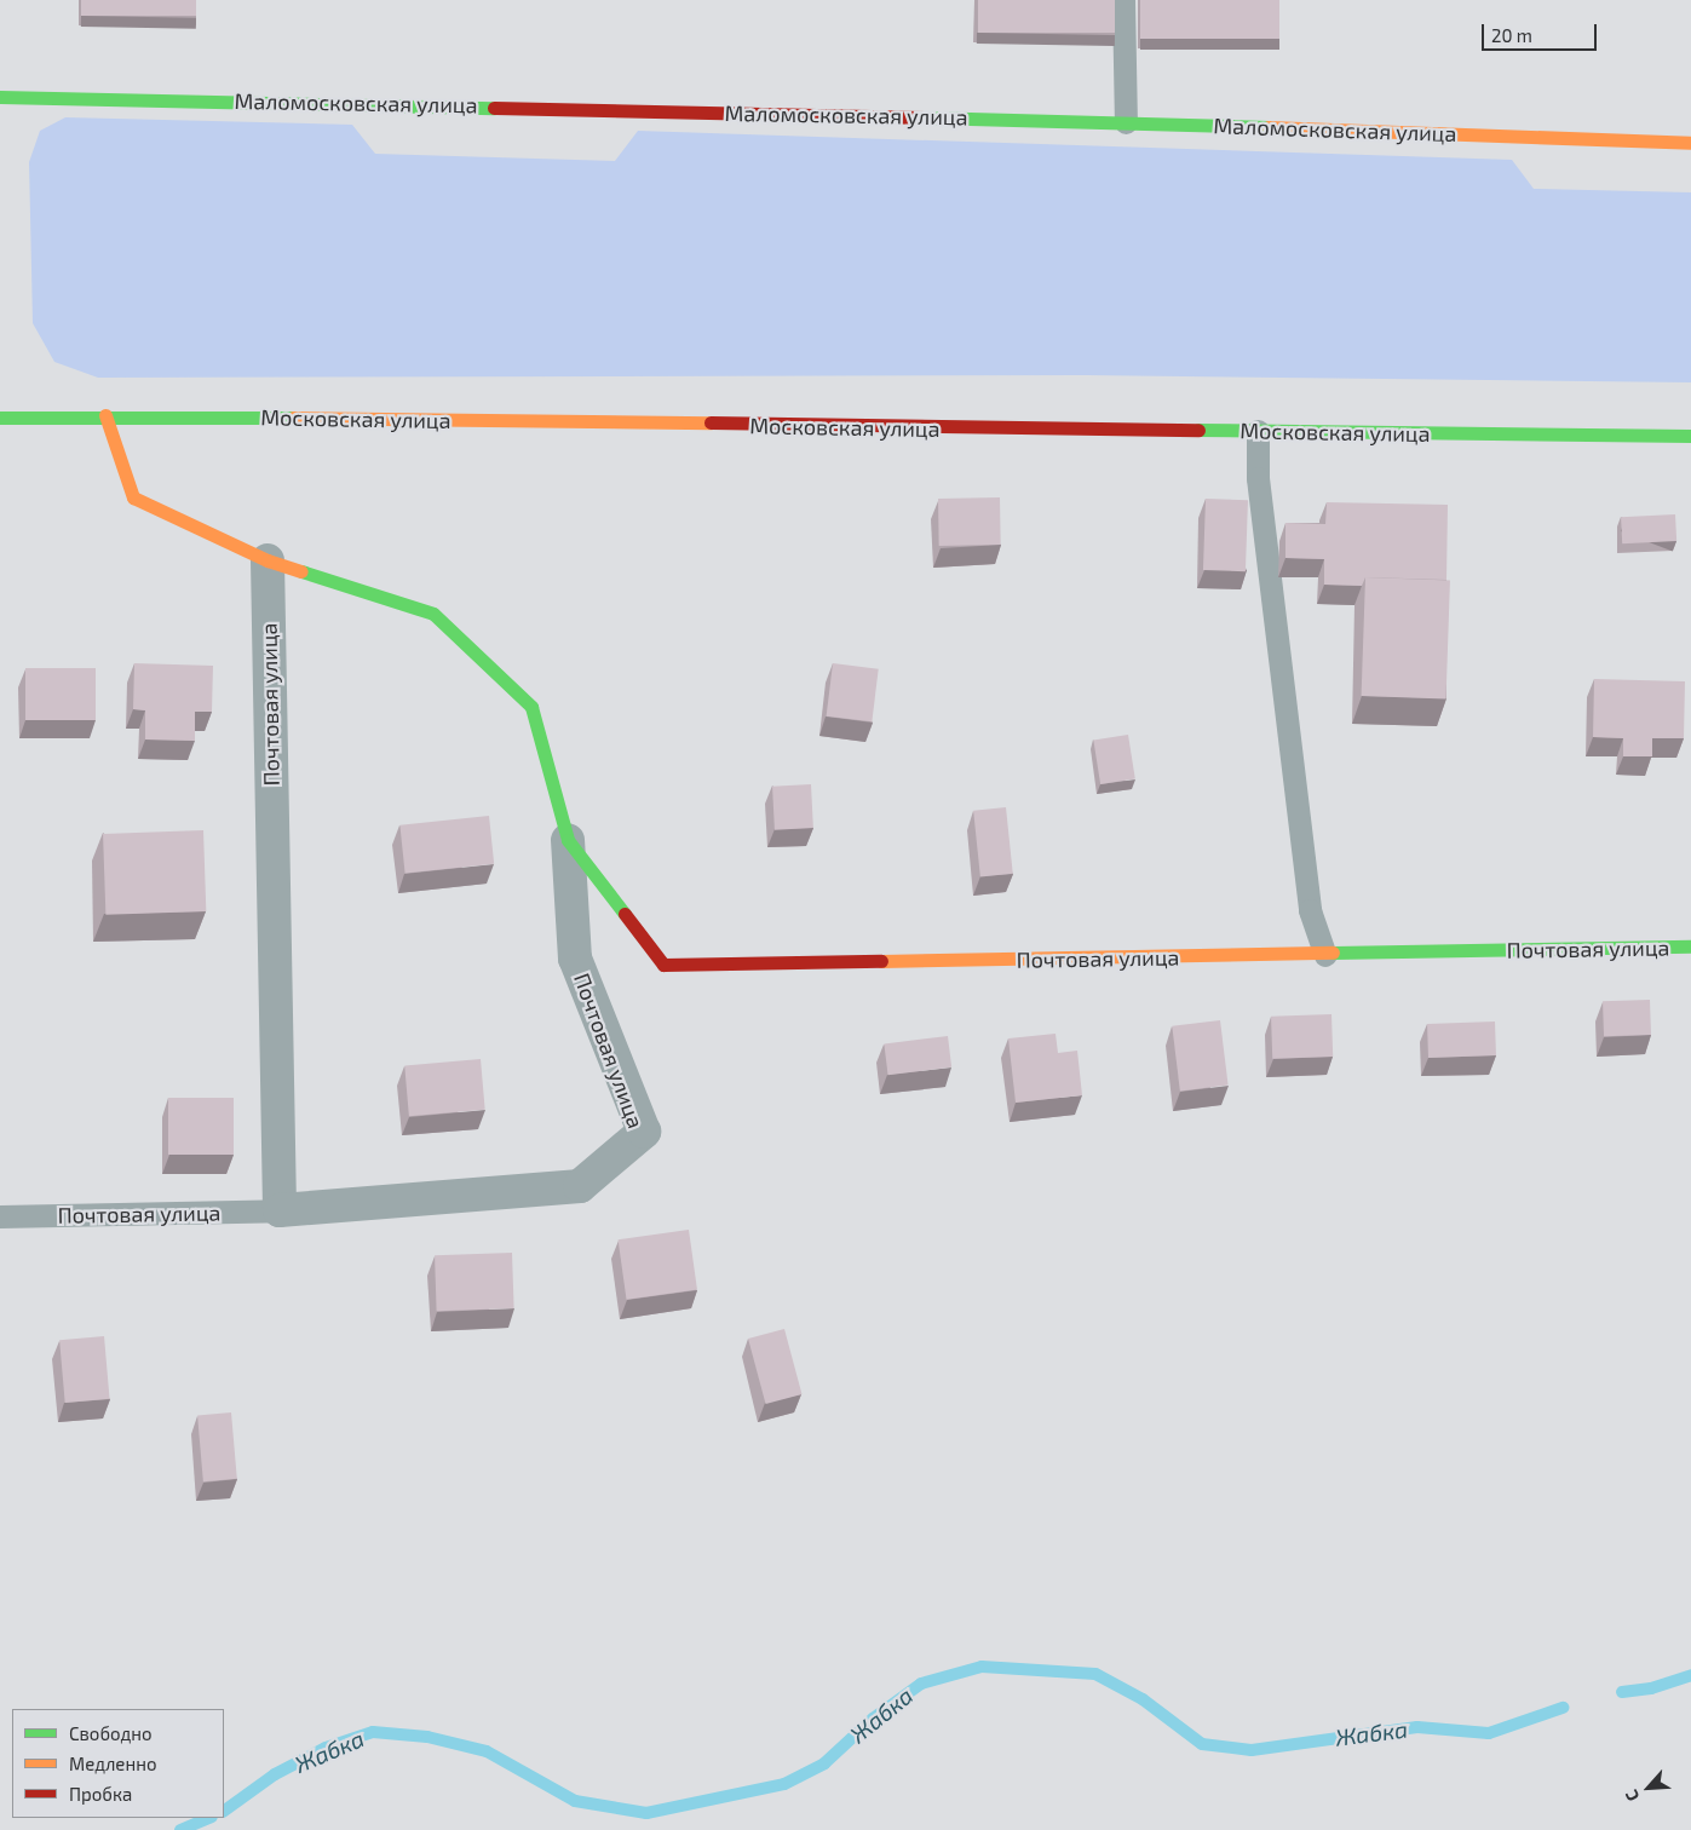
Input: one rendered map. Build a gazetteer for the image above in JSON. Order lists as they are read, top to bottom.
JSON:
{
  "streets": {
    "street": ["Маломосковская улица", "Московская улица", "Почтовая улица"]
  },
  "crossings": [
    ["Московская улица", "Почтовая улица"]
  ],
  "water": ["Жабка"],
  "legend": ["Свободно", "Медленно", "Пробка"],
  "scale_bar": "20 m",
  "north": "bottom left"
}
